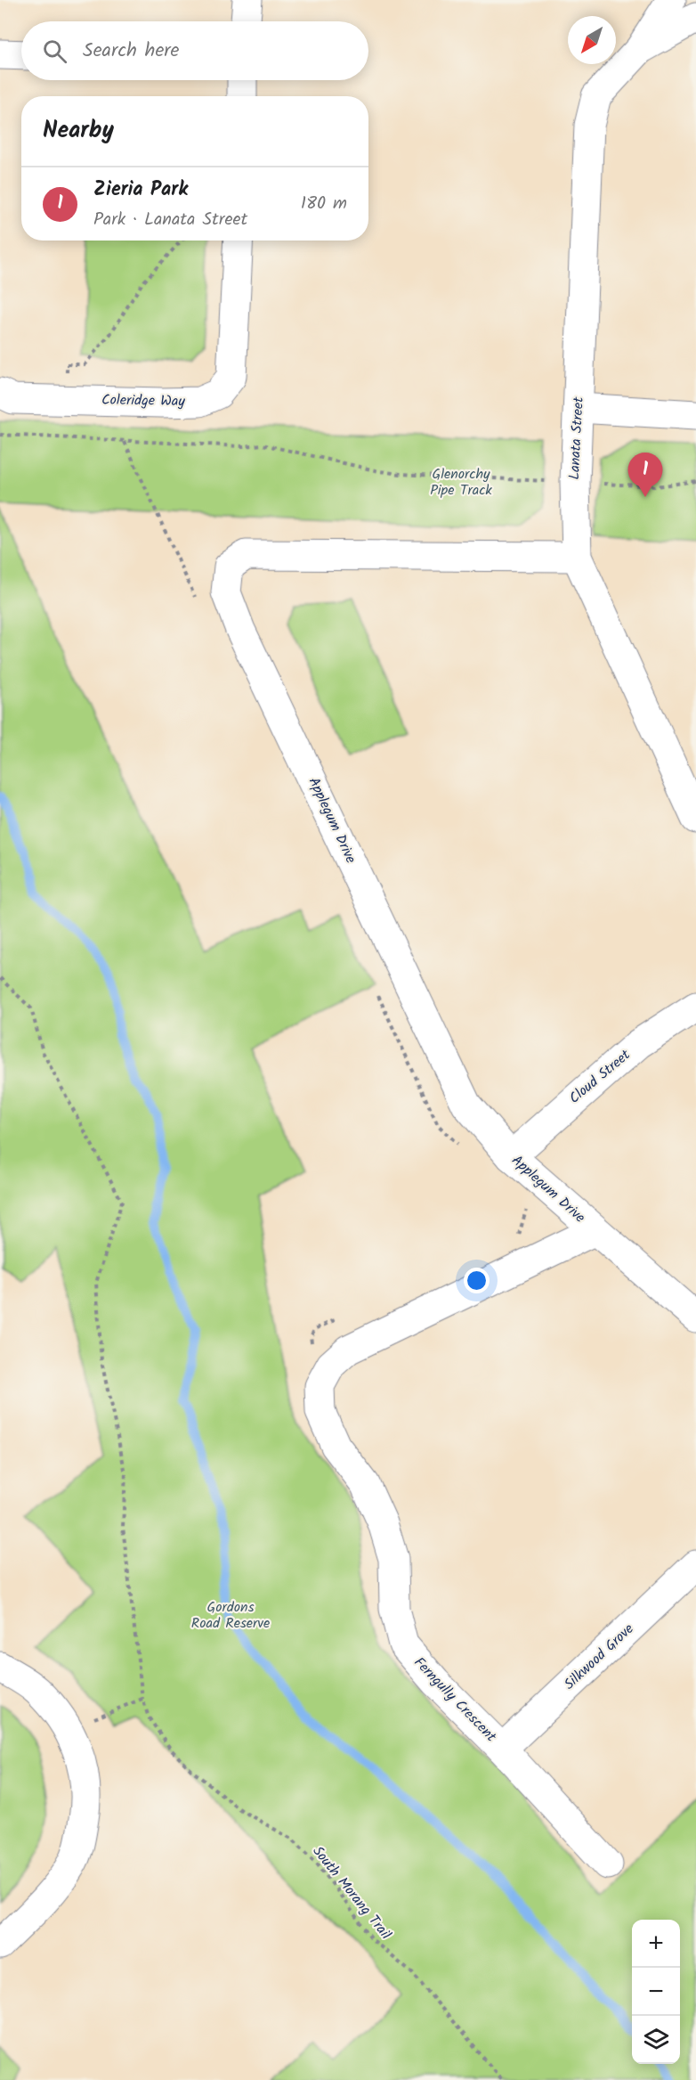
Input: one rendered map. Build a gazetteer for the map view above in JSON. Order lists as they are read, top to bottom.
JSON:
{
  "streets": {
    "street": [
      "Coleridge Way",
      "Lanata Street",
      "Applegum Drive",
      "Cloud Street",
      "Silkwood Grove",
      "Ferngully Crescent"
    ],
    "path": ["South Morang Trail"]
  },
  "crossings": [
    ["Lanata Street", "Applegum Drive"],
    ["Applegum Drive", "Cloud Street"],
    ["Applegum Drive", "Ferngully Crescent"],
    ["Silkwood Grove", "Ferngully Crescent"]
  ],
  "parks": ["Glenorchy Pipe Track", "Gordons Road Reserve"],
  "north": "bottom left",
  "page": {
    "search": "Search here",
    "heading": "Nearby",
    "list": [
      {
        "mark": "1",
        "name": "Zieria Park",
        "note": "Park · Lanata Street",
        "value": "180 m"
      }
    ],
    "pins": "1",
    "map_buttons": ["+", "−"]
  }
}
